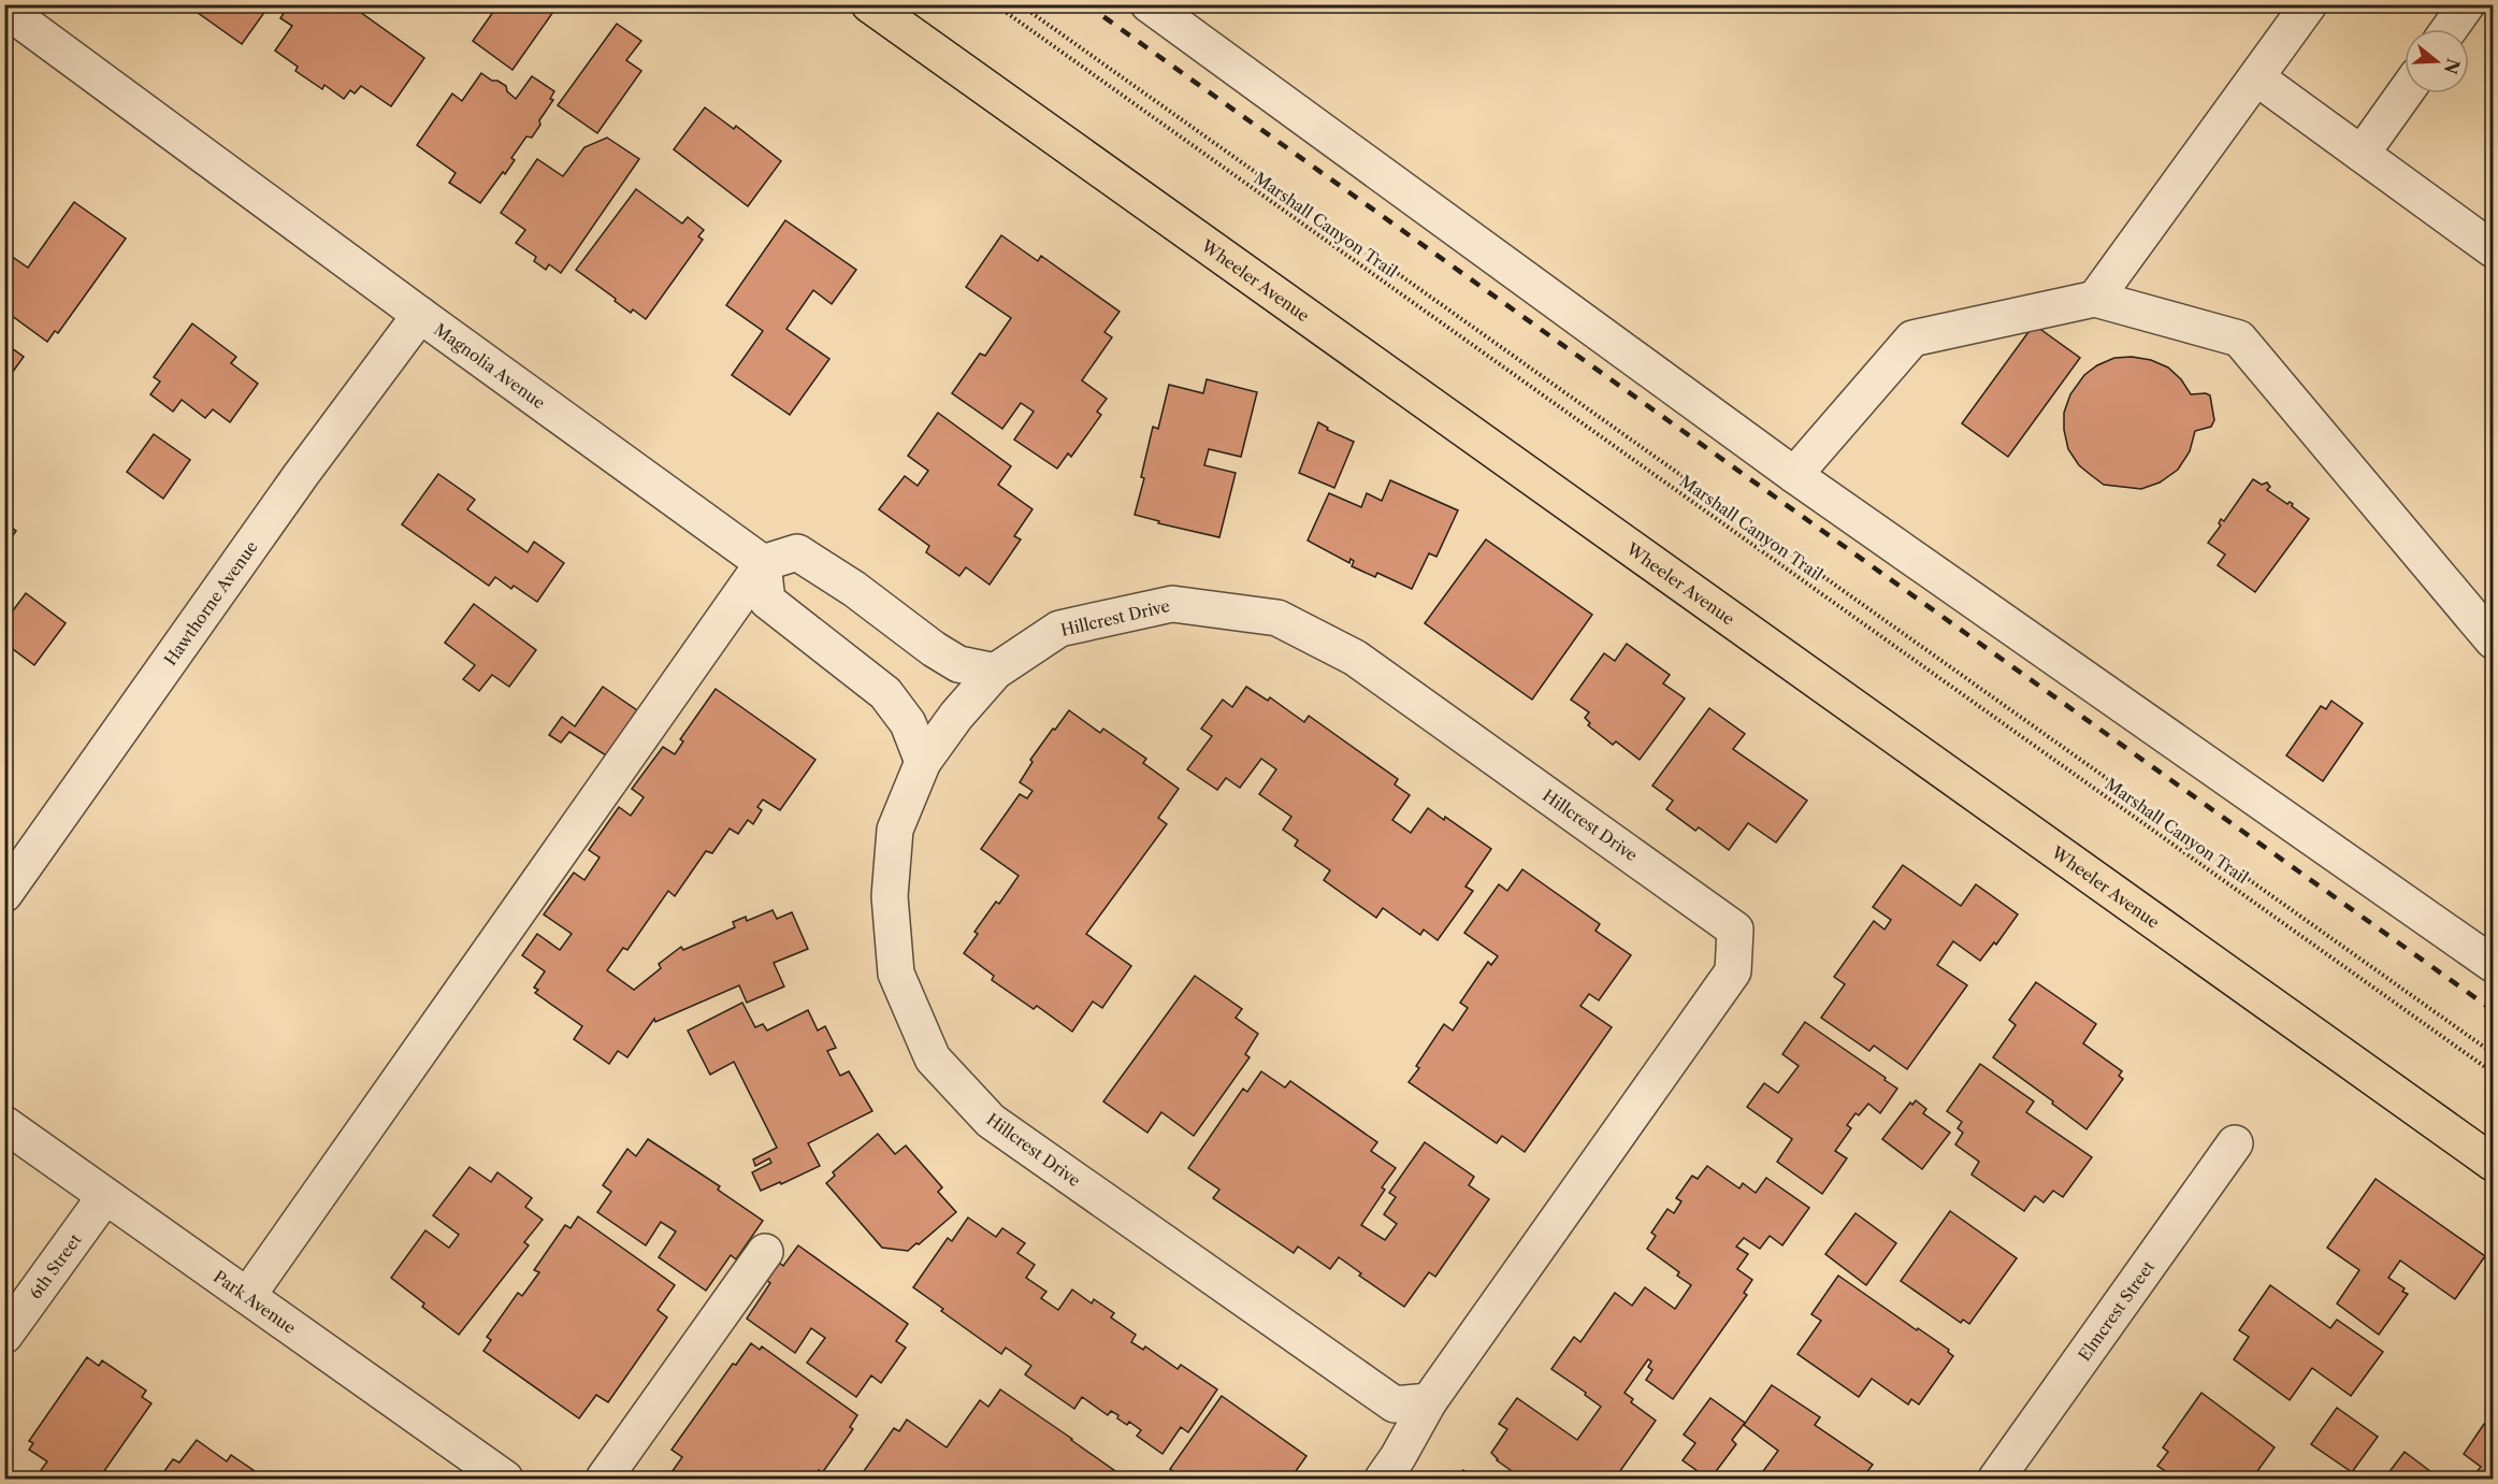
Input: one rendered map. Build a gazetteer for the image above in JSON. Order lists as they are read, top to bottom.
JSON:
{
  "streets": {
    "main road": ["Wheeler Avenue"],
    "street": [
      "Magnolia Avenue",
      "Hawthorne Avenue",
      "Hillcrest Drive",
      "6th Street",
      "Park Avenue",
      "Elmcrest Street"
    ],
    "path": ["Marshall Canyon Trail"]
  },
  "crossings": [
    ["Magnolia Avenue", "Hawthorne Avenue"],
    ["6th Street", "Park Avenue"]
  ],
  "north": "right"
}
